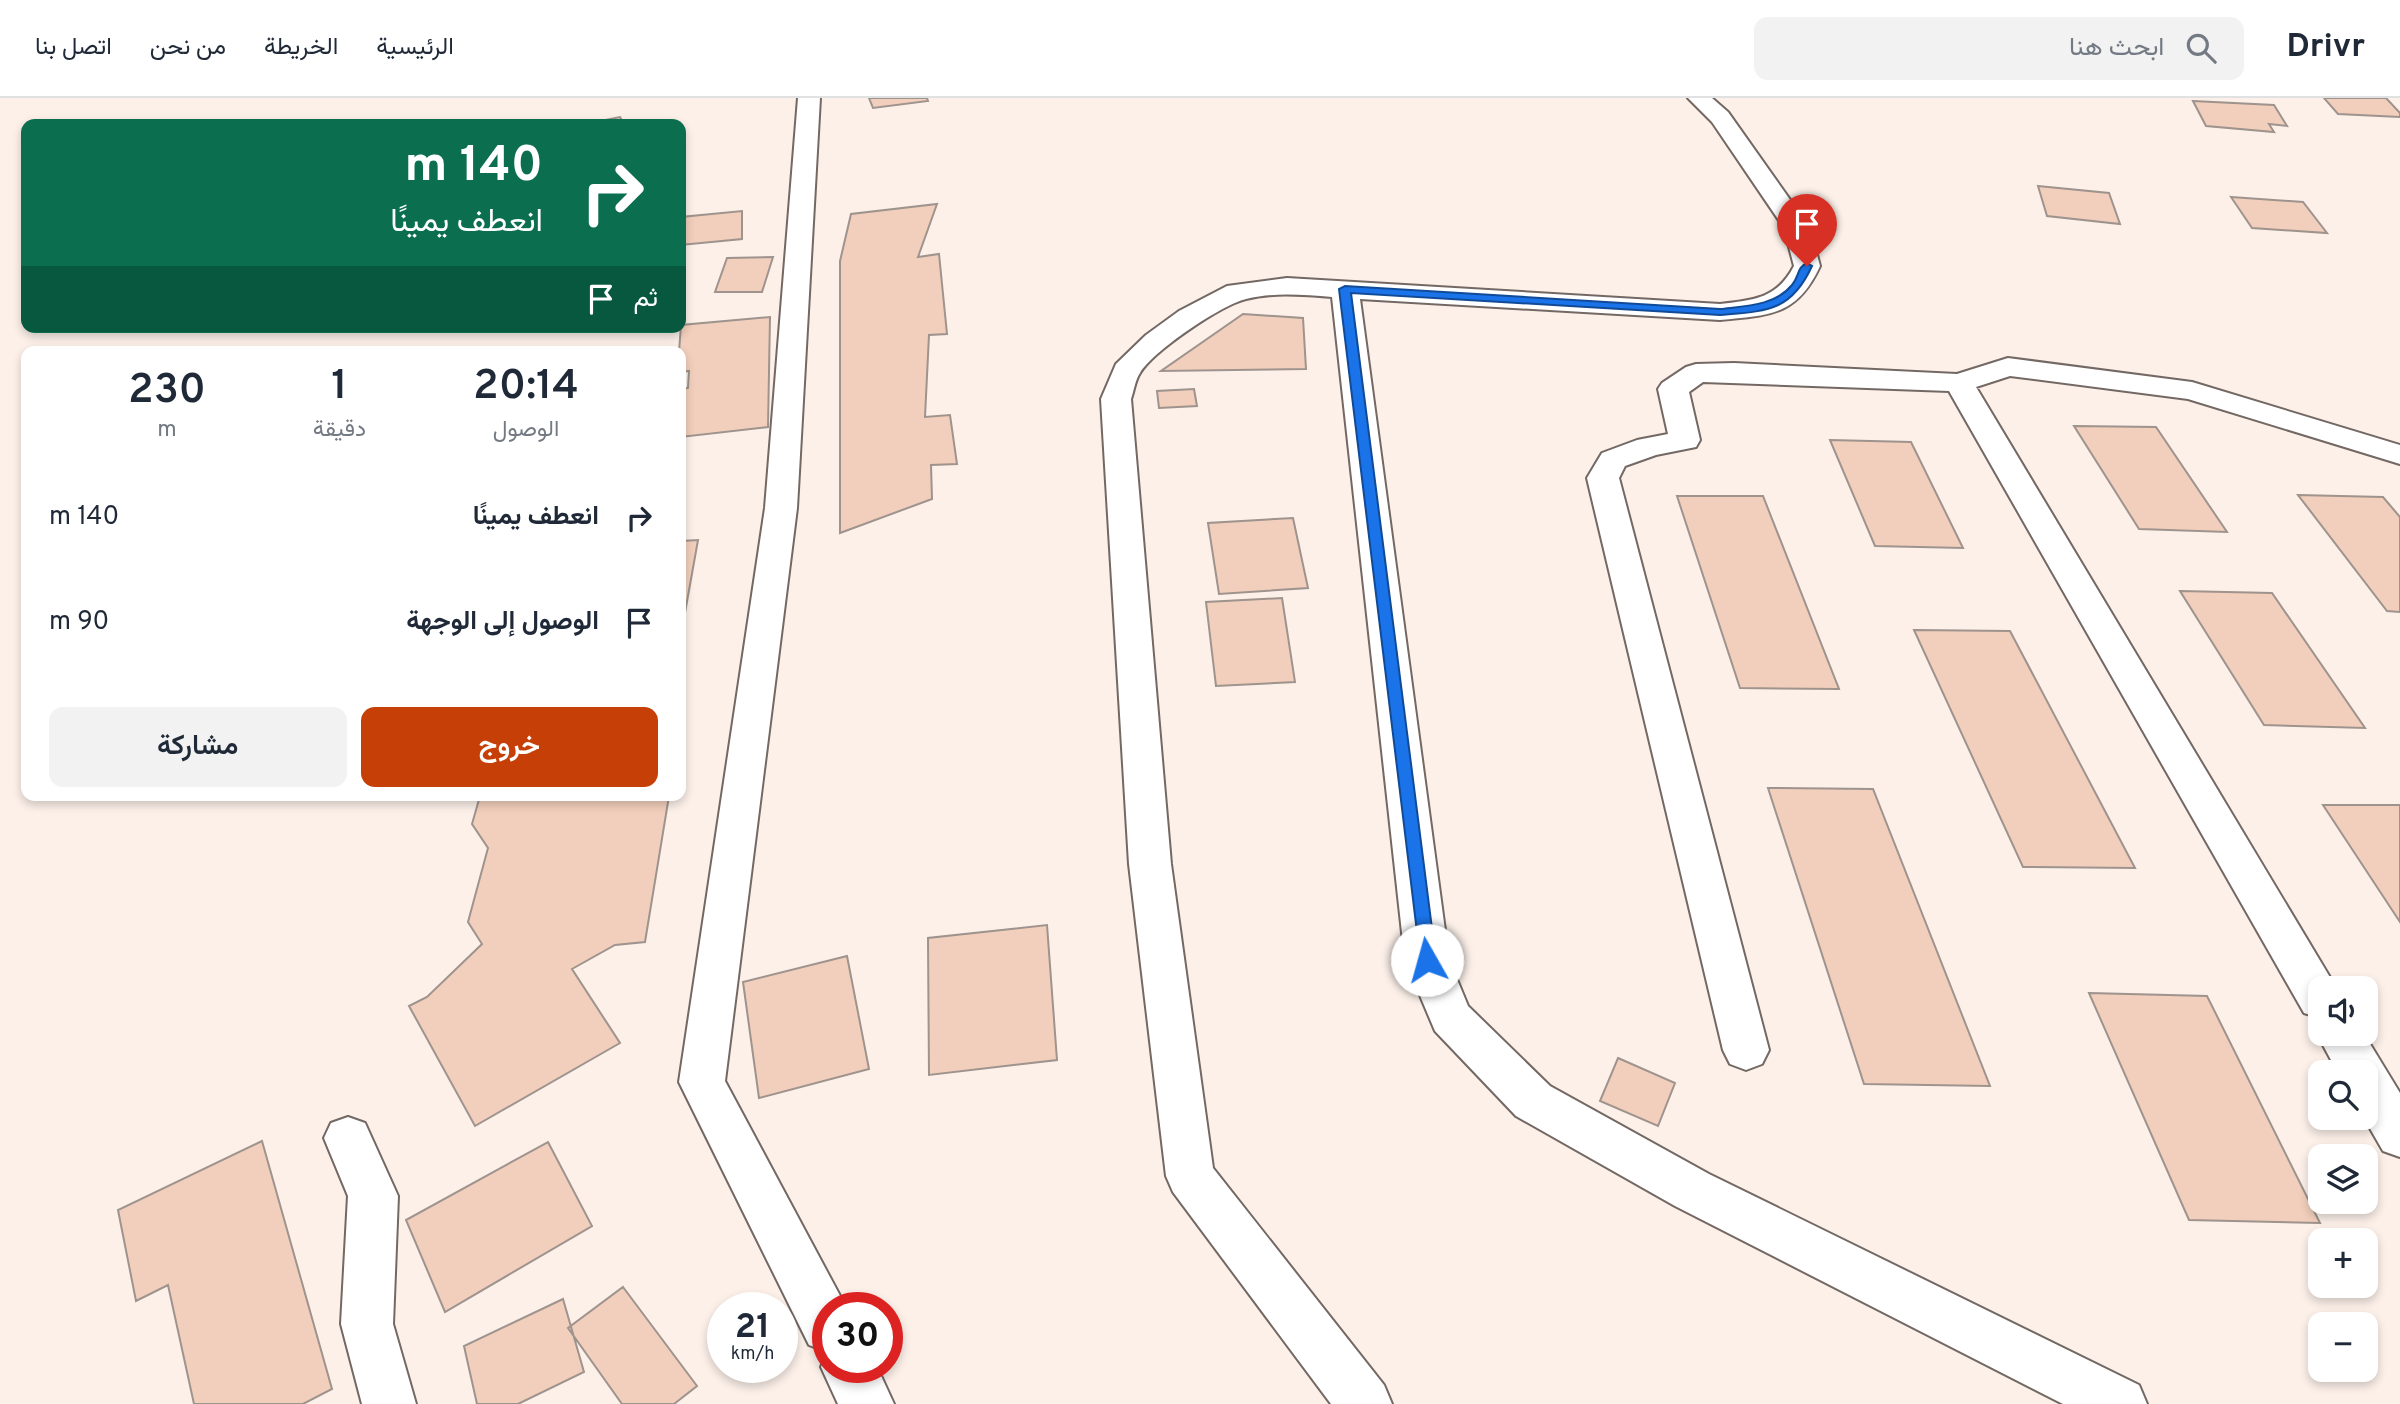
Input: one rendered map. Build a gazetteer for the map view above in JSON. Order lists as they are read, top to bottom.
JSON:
{
  "page": {
    "header": "Drivr",
    "search": "ابحث هنا",
    "nav": [
      "الرئيسية",
      "الخريطة",
      "من نحن",
      "اتصل بنا"
    ],
    "turn": ["140 m", "انعطف يمينًا"],
    "then": "ثم",
    "eta": [
      "20:14",
      "الوصول",
      "1",
      "دقيقة",
      "230",
      "m"
    ],
    "list": [
      {
        "name": "انعطف يمينًا",
        "value": "140 m"
      },
      {
        "name": "الوصول إلى الوجهة",
        "value": "90 m"
      }
    ],
    "buttons": ["خروج", "مشاركة"],
    "map_buttons": ["+", "−"],
    "speed": "21 km/h",
    "limit": "30"
  }
}
